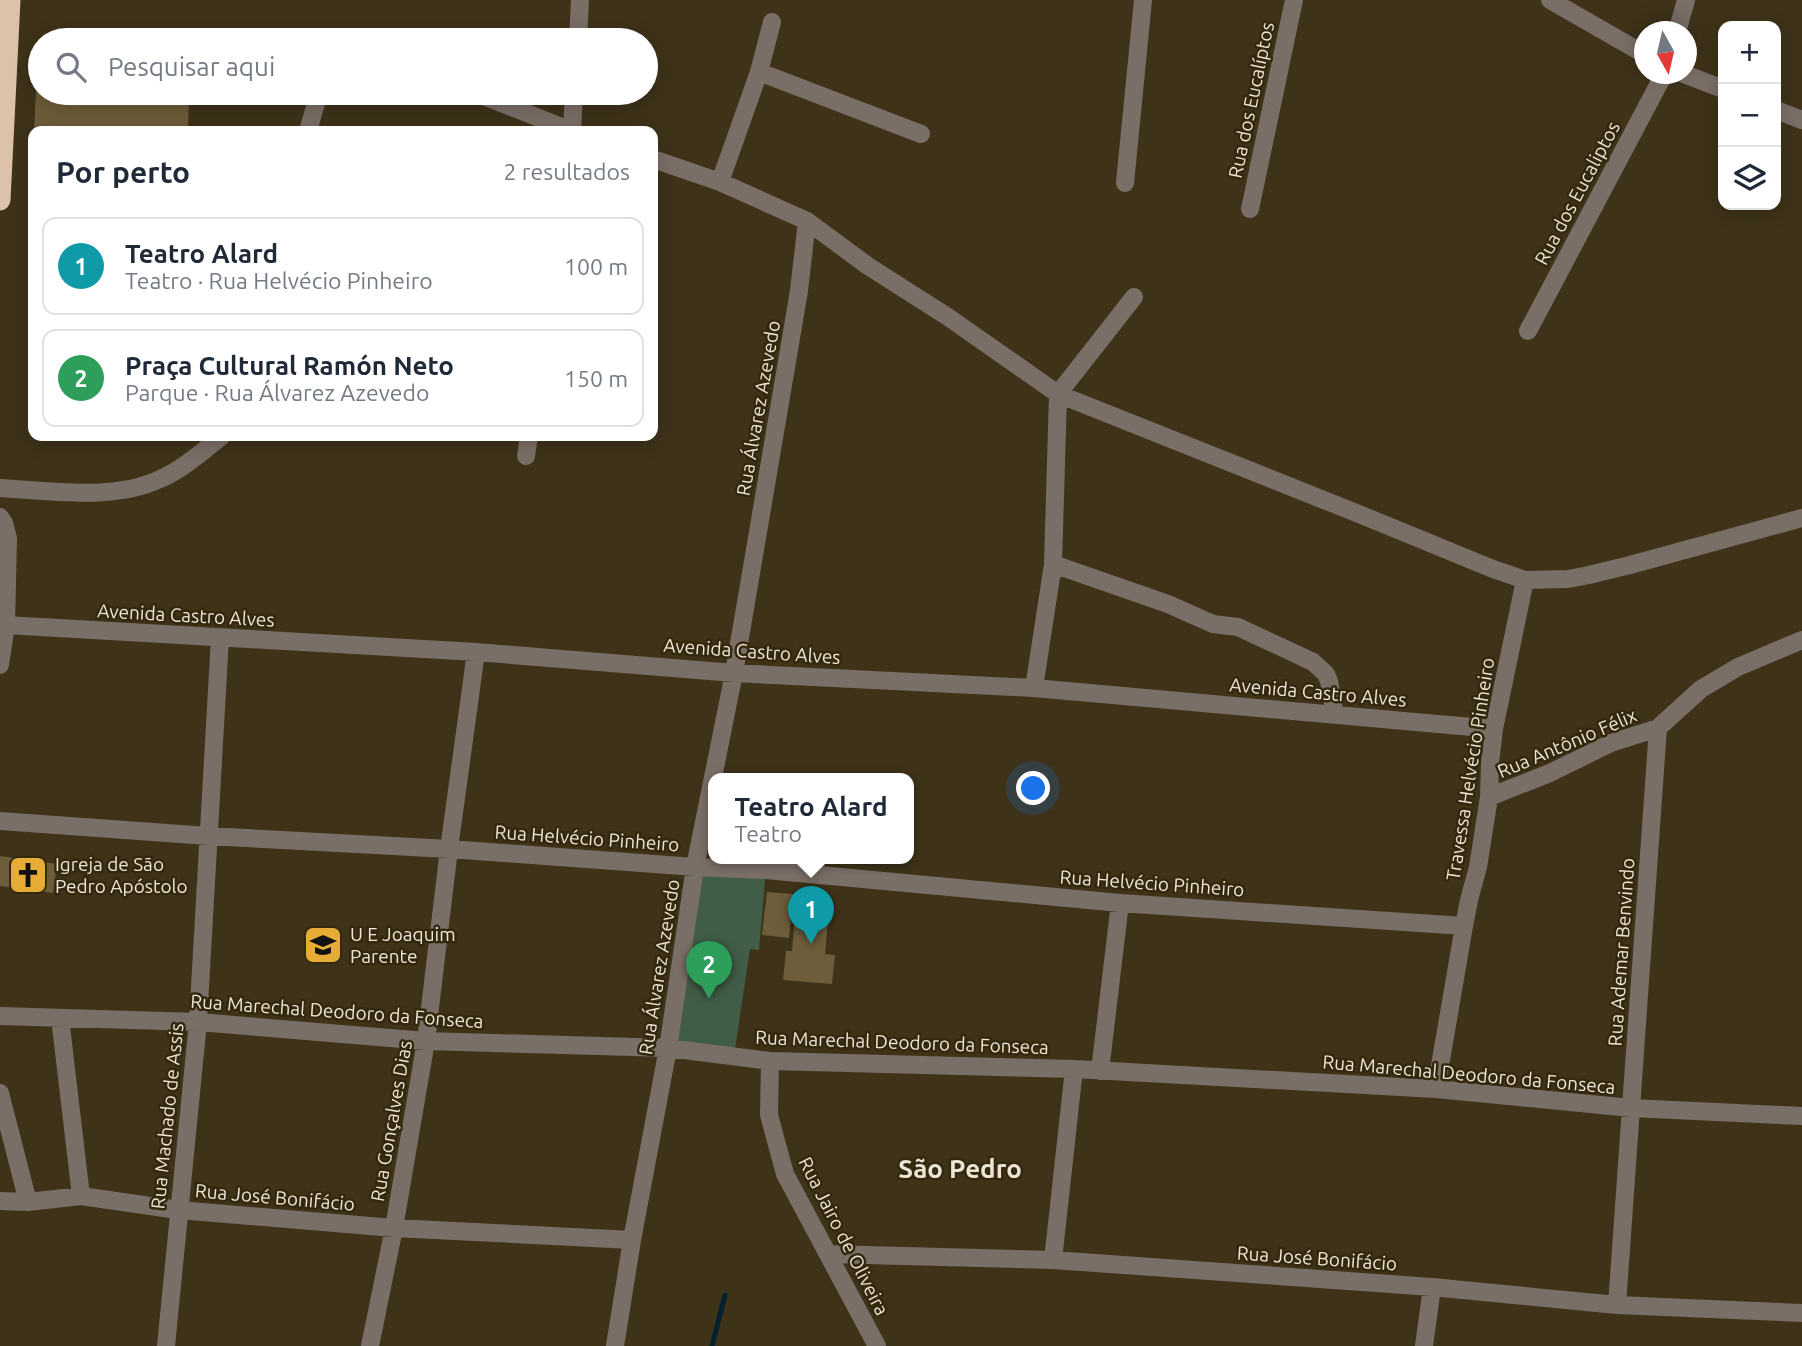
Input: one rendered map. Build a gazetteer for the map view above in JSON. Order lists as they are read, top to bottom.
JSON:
{
  "streets": {
    "street": [
      "Rua dos Eucalíptos",
      "Rua dos Eucaliptos",
      "Rua Álvarez Azevedo",
      "Avenida Castro Alves",
      "Rua Antônio Félix",
      "Travessa Helvécio Pinheiro",
      "Rua Helvécio Pinheiro",
      "Rua Ademar Benvindo",
      "Rua Marechal Deodoro da Fonseca",
      "Rua Machado de Assis",
      "Rua Gonçalves Dias",
      "Rua José Bonifácio",
      "Rua Jairo de Oliveira"
    ]
  },
  "crossings": [
    ["Rua Álvarez Azevedo", "Avenida Castro Alves"],
    ["Rua Álvarez Azevedo", "Rua Helvécio Pinheiro"],
    ["Rua Álvarez Azevedo", "Rua Marechal Deodoro da Fonseca"],
    ["Rua Álvarez Azevedo", "Rua José Bonifácio"],
    ["Avenida Castro Alves", "Travessa Helvécio Pinheiro"],
    ["Avenida Castro Alves", "Rua Machado de Assis"],
    ["Avenida Castro Alves", "Rua Gonçalves Dias"],
    ["Rua Antônio Félix", "Travessa Helvécio Pinheiro"],
    ["Rua Antônio Félix", "Rua Ademar Benvindo"],
    ["Travessa Helvécio Pinheiro", "Rua Helvécio Pinheiro"],
    ["Travessa Helvécio Pinheiro", "Rua Marechal Deodoro da Fonseca"],
    ["Rua Helvécio Pinheiro", "Rua Machado de Assis"],
    ["Rua Helvécio Pinheiro", "Rua Gonçalves Dias"],
    ["Rua Ademar Benvindo", "Rua Marechal Deodoro da Fonseca"],
    ["Rua Ademar Benvindo", "Rua José Bonifácio"],
    ["Rua Marechal Deodoro da Fonseca", "Rua Machado de Assis"],
    ["Rua Marechal Deodoro da Fonseca", "Rua Gonçalves Dias"],
    ["Rua Marechal Deodoro da Fonseca", "Rua Jairo de Oliveira"],
    ["Rua Machado de Assis", "Rua José Bonifácio"],
    ["Rua Gonçalves Dias", "Rua José Bonifácio"],
    ["Rua José Bonifácio", "Rua Jairo de Oliveira"]
  ],
  "districts": ["São Pedro"],
  "places": {
    "church": ["Igreja de São Pedro Apóstolo"],
    "school or university": ["U E Joaquim Parente"]
  },
  "north": "bottom",
  "page": {
    "map_buttons": ["+", "−"],
    "search": "Pesquisar aqui",
    "heading": ["Por perto", "2 resultados"],
    "list": [
      {
        "mark": "1",
        "name": "Teatro Alard",
        "note": "Teatro · Rua Helvécio Pinheiro",
        "value": "100 m"
      },
      {
        "mark": "2",
        "name": "Praça Cultural Ramón Neto",
        "note": "Parque · Rua Álvarez Azevedo",
        "value": "150 m"
      }
    ],
    "popup": ["Teatro Alard", "Teatro"],
    "pins": ["1", "2"]
  }
}
